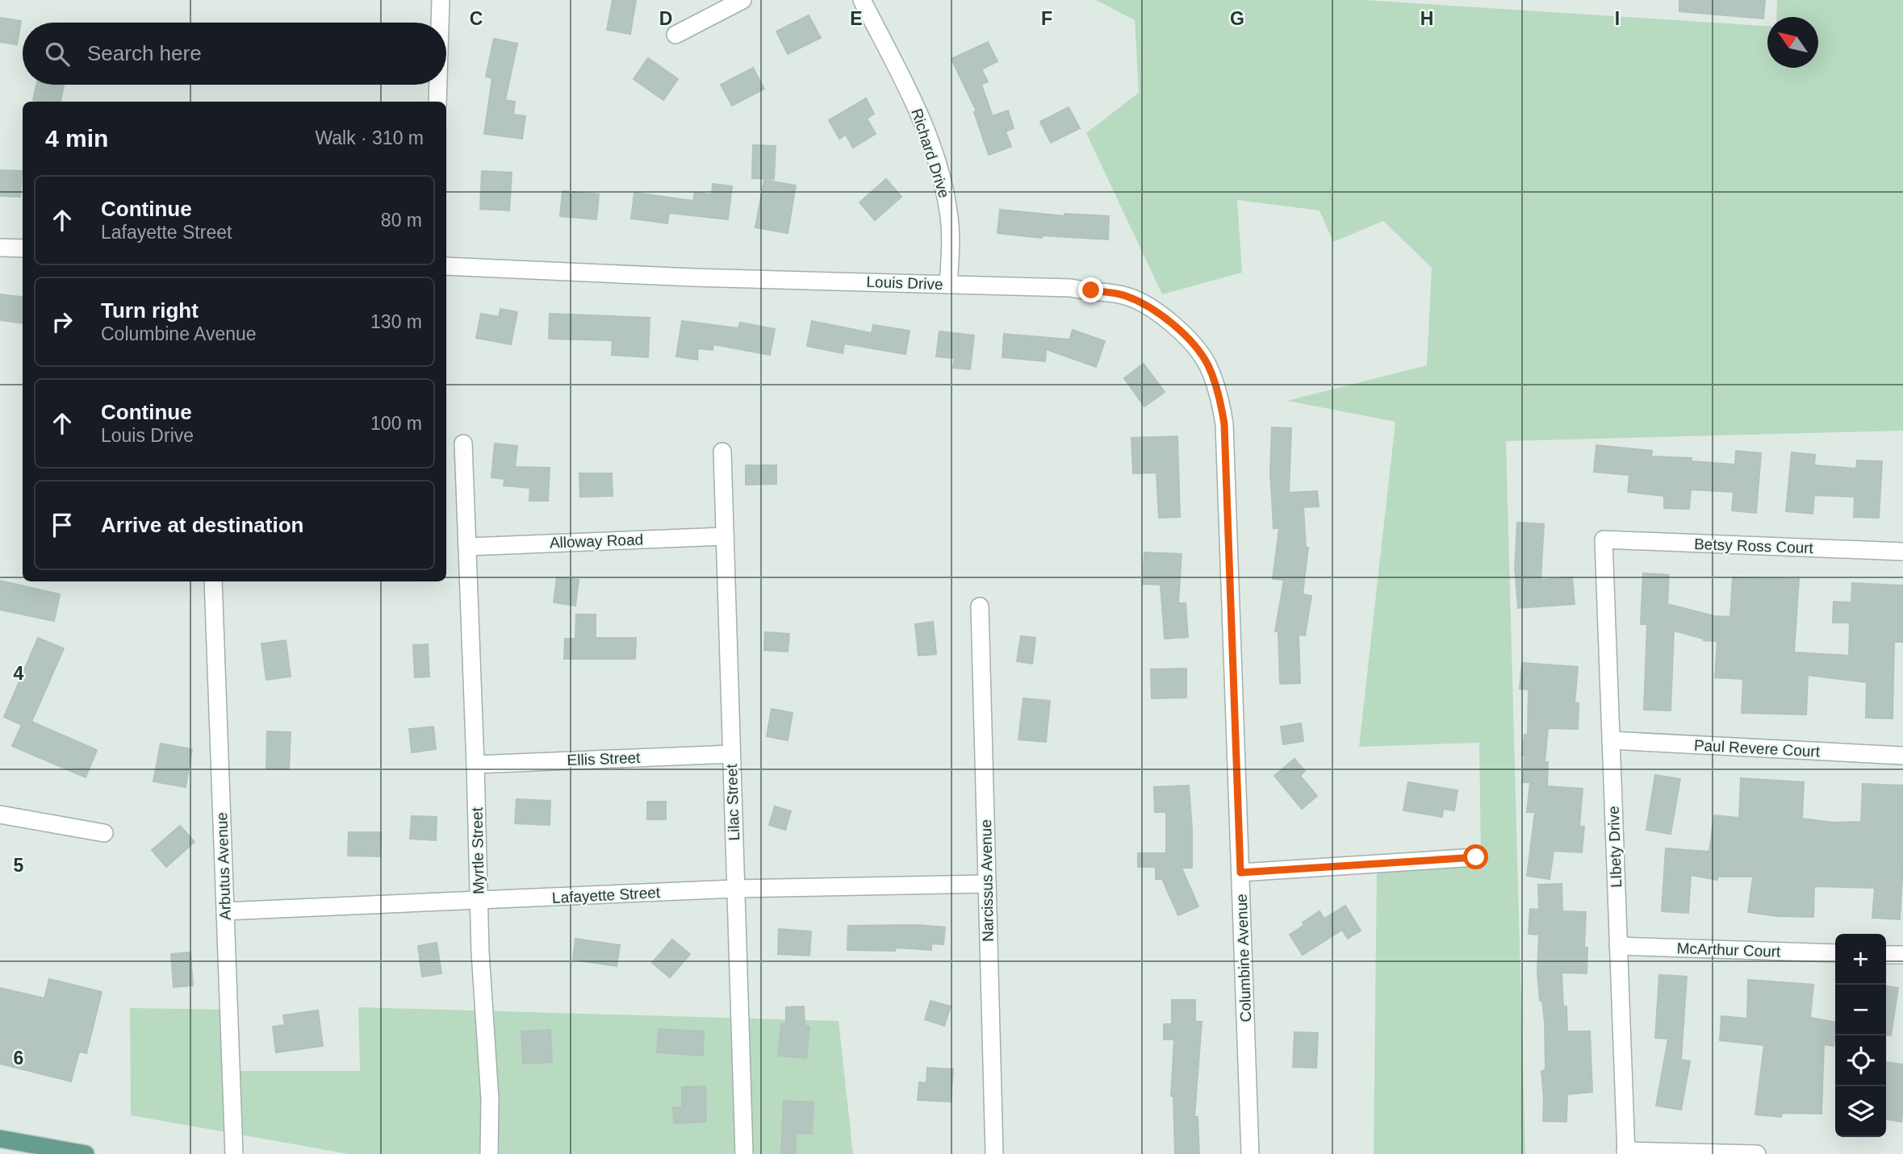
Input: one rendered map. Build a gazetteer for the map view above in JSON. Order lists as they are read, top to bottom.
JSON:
{
  "streets": {
    "street": [
      "Richard Drive",
      "Louis Drive",
      "Alloway Road",
      "Betsy Ross Court",
      "Paul Revere Court",
      "Ellis Street",
      "Lilac Street",
      "LIbety Drive",
      "Myrtle Street",
      "Arbutus Avenue",
      "Narcissus Avenue",
      "Lafayette Street",
      "McArthur Court",
      "Columbine Avenue"
    ]
  },
  "crossings": [
    ["Richard Drive", "Louis Drive"],
    ["Louis Drive", "Columbine Avenue"],
    ["Alloway Road", "Lilac Street"],
    ["Alloway Road", "Myrtle Street"],
    ["Betsy Ross Court", "LIbety Drive"],
    ["Paul Revere Court", "LIbety Drive"],
    ["Ellis Street", "Lilac Street"],
    ["Ellis Street", "Myrtle Street"],
    ["Lilac Street", "Lafayette Street"],
    ["LIbety Drive", "McArthur Court"],
    ["Myrtle Street", "Lafayette Street"],
    ["Arbutus Avenue", "Lafayette Street"],
    ["Narcissus Avenue", "Lafayette Street"]
  ],
  "north": "top left",
  "page": {
    "search": "Search here",
    "heading": ["4 min", "Walk · 310 m"],
    "list": [
      ["Continue", "Lafayette Street", "80 m"],
      ["Turn right", "Columbine Avenue", "130 m"],
      ["Continue", "Louis Drive", "100 m"],
      "Arrive at destination"
    ],
    "map_buttons": ["+", "−"]
  },
  "grid": {
    "columns": [
      "C",
      "D",
      "E",
      "F",
      "G",
      "H",
      "I"
    ],
    "rows": ["4", "5", "6"]
  }
}
